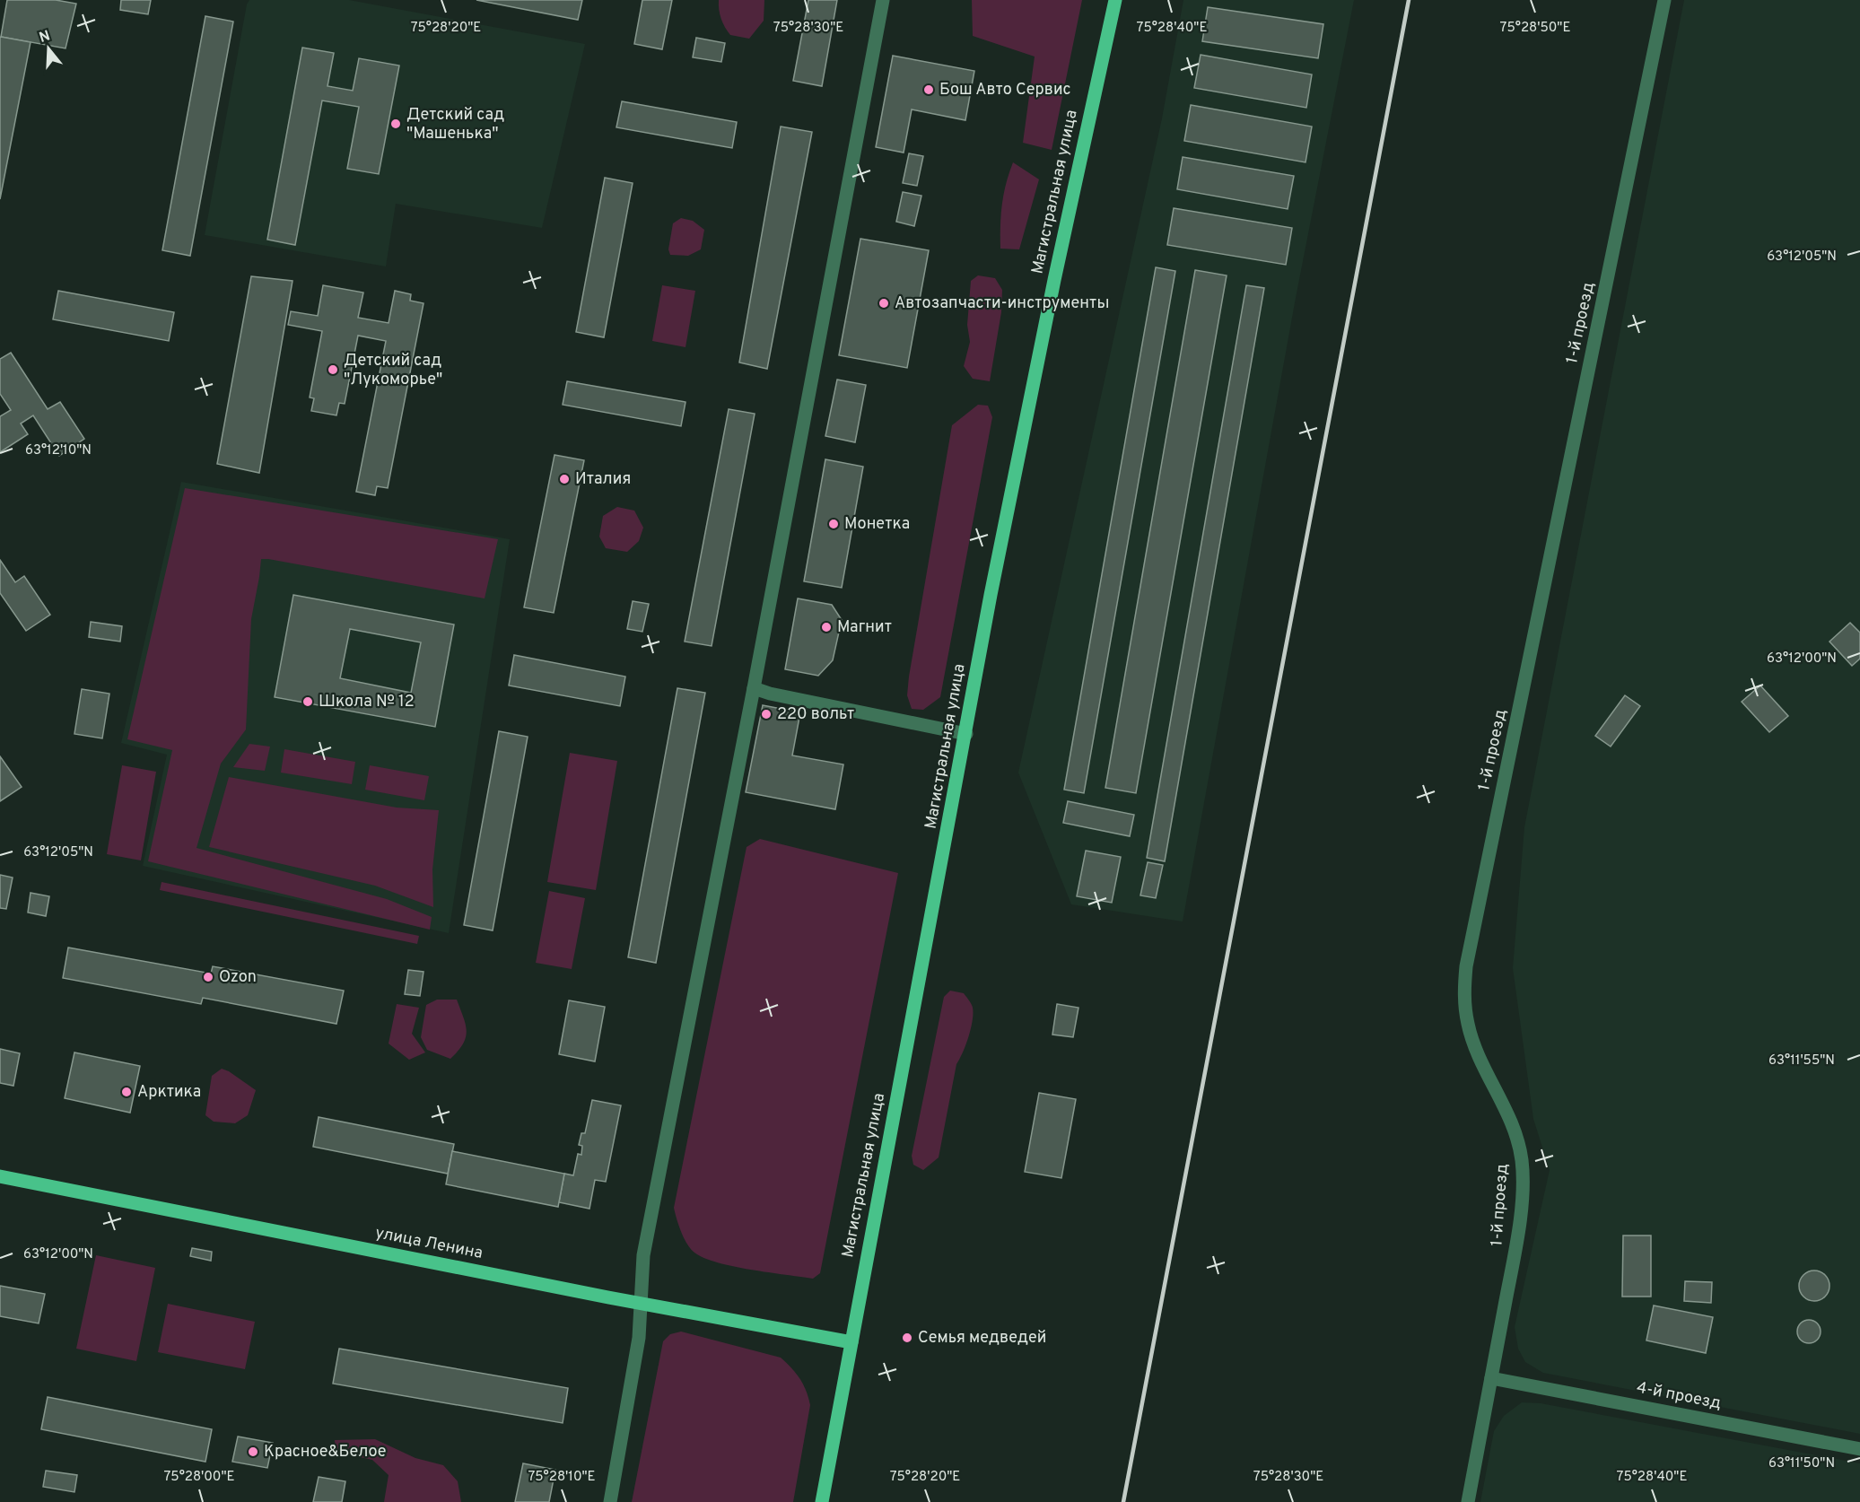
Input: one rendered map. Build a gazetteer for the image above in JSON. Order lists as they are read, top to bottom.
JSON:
{
  "streets": {
    "main road": ["Магистральная улица", "улица Ленина"],
    "street": ["1-й проезд", "4-й проезд"]
  },
  "crossings": [
    ["Магистральная улица", "улица Ленина"],
    ["1-й проезд", "4-й проезд"]
  ],
  "places": [
    "Бош Авто Сервис",
    "Детский сад \"Машенька\"",
    "Автозапчасти-инструменты",
    "Детский сад \"Лукоморье\"",
    "Италия",
    "Монетка",
    "Магнит",
    "Школа № 12",
    "220 вольт",
    "Ozon",
    "Арктика",
    "Семья медведей",
    "Красное&Белое"
  ],
  "north": "top",
  "coordinates": [
    "75°28'20\"E",
    "75°28'30\"E",
    "75°28'40\"E",
    "75°28'50\"E",
    "63°12'05\"N",
    "63°12'10\"N",
    "63°12'00\"N",
    "63°11'55\"N",
    "63°11'50\"N",
    "75°28'00\"E",
    "75°28'10\"E"
  ]
}
